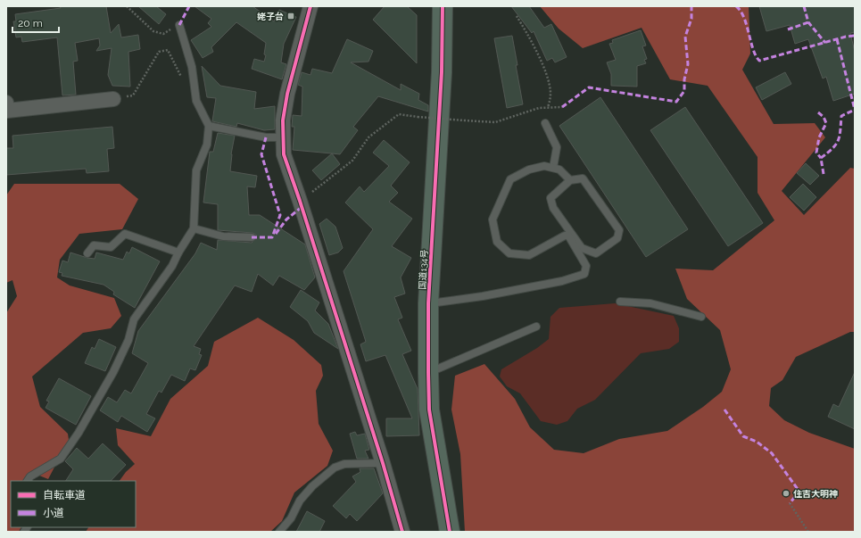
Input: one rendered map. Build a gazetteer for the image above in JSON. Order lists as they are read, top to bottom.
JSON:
{
  "streets": {
    "highway": ["国道134号"]
  },
  "places": {
    "transit": ["姥子台"],
    "other": ["住吉大明神"]
  },
  "legend": ["自転車道", "小道"],
  "scale_bar": "20 m"
}
